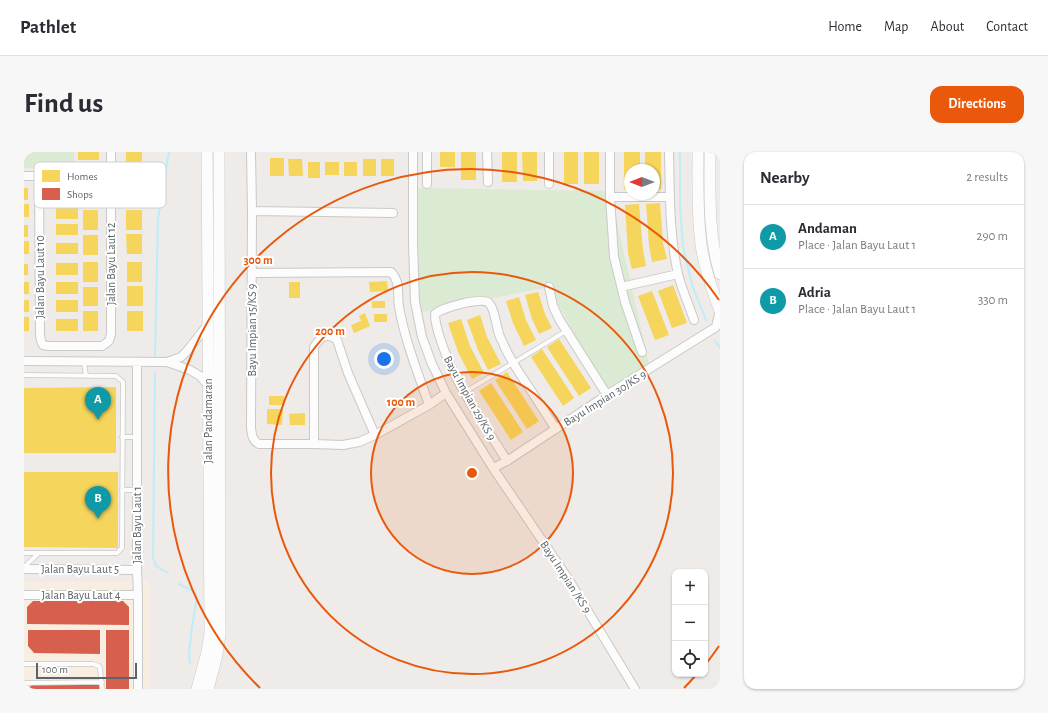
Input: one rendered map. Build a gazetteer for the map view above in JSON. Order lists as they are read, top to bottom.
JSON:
{
  "streets": {
    "main road": ["Jalan Pandamaran"],
    "street": [
      "Jalan Bayu Laut 12",
      "Jalan Bayu Laut 10",
      "Bayu Impian 15/KS 9",
      "Bayu Impian 29/KS 9",
      "Bayu Impian 30/KS 9",
      "Jalan Bayu Laut 1",
      "Jalan Bayu Laut 5",
      "Bayu Impian /KS 9",
      "Jalan Bayu Laut 4"
    ]
  },
  "crossings": [
    ["Jalan Bayu Laut 12", "Jalan Bayu Laut 10"],
    ["Bayu Impian 29/KS 9", "Bayu Impian 30/KS 9"],
    ["Bayu Impian 30/KS 9", "Bayu Impian /KS 9"],
    ["Jalan Bayu Laut 1", "Jalan Bayu Laut 5"],
    ["Jalan Bayu Laut 1", "Jalan Bayu Laut 4"]
  ],
  "legend": ["Homes", "Shops"],
  "scale_bar": "100 m",
  "north": "left",
  "page": {
    "header": "Pathlet",
    "nav": [
      "Home",
      "Map",
      "About",
      "Contact"
    ],
    "buttons": "Directions",
    "title": "Find us",
    "heading": ["Nearby", "2 results"],
    "list": [
      {
        "mark": "A",
        "name": "Andaman",
        "note": "Place · Jalan Bayu Laut 1",
        "value": "290 m"
      },
      {
        "mark": "B",
        "name": "Adria",
        "note": "Place · Jalan Bayu Laut 1",
        "value": "330 m"
      }
    ],
    "pins": ["A", "B"],
    "map_buttons": ["+", "−"],
    "scale": "100 m"
  },
  "rings": ["300 m", "200 m", "100 m"]
}
